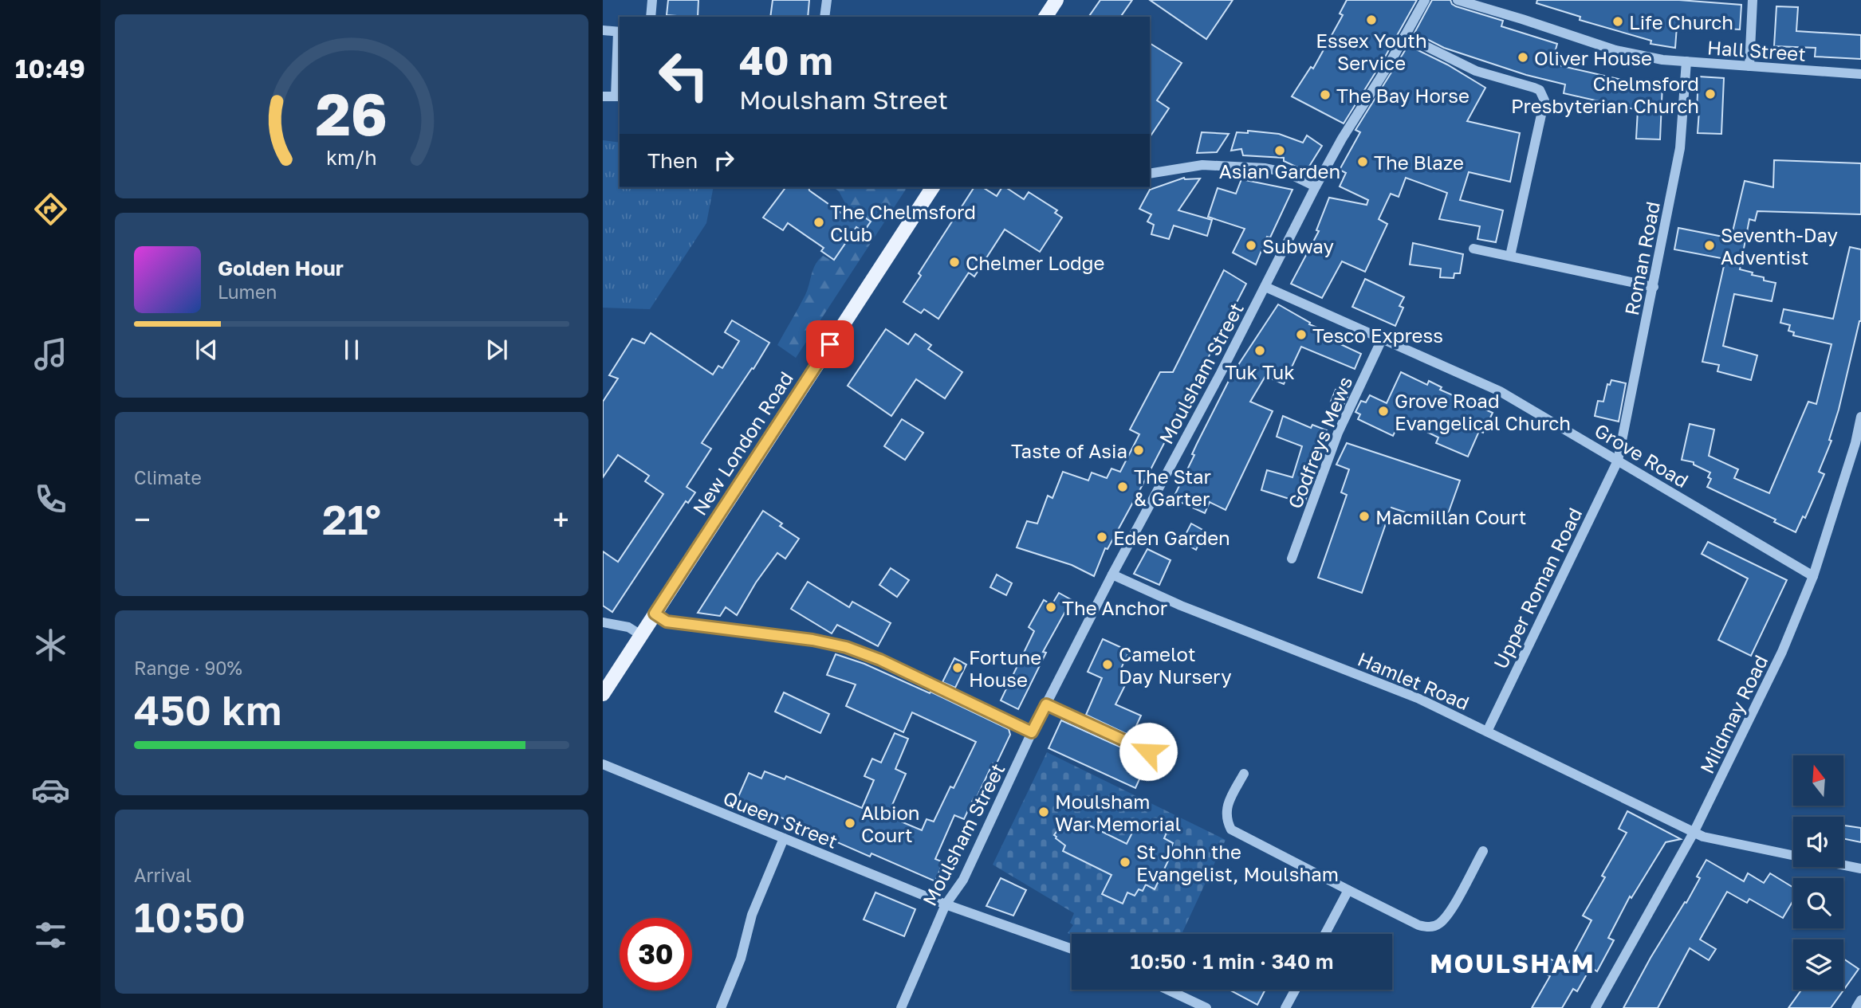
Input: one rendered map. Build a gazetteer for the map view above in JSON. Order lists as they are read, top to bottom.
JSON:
{
  "streets": {
    "main road": ["New London Road"],
    "street": [
      "Hall Street",
      "Roman Road",
      "Moulsham Street",
      "Godfreys Mews",
      "Grove Road",
      "Upper Roman Road",
      "Hamlet Road",
      "Mildmay Road",
      "Queen Street"
    ]
  },
  "crossings": [
    ["Hall Street", "Roman Road"],
    ["Roman Road", "Grove Road"],
    ["Roman Road", "Upper Roman Road"],
    ["Moulsham Street", "Grove Road"],
    ["Moulsham Street", "Hamlet Road"],
    ["Moulsham Street", "Queen Street"],
    ["Godfreys Mews", "Grove Road"],
    ["Grove Road", "Upper Roman Road"],
    ["Grove Road", "Mildmay Road"],
    ["Upper Roman Road", "Hamlet Road"],
    ["Hamlet Road", "Mildmay Road"]
  ],
  "districts": ["MOULSHAM"],
  "places": [
    "Essex Youth Service",
    "Life Church",
    "Oliver House",
    "Chelmsford Presbyterian Church",
    "The Bay Horse",
    "Asian Garden",
    "The Blaze",
    "The Chelmsford Club",
    "Subway",
    "Seventh-Day Adventist",
    "Chelmer Lodge",
    "Tesco Express",
    "Tuk Tuk",
    "Grove Road Evangelical Church",
    "Taste of Asia",
    "The Star & Garter",
    "Macmillan Court",
    "Eden Garden",
    "The Anchor",
    "Camelot Day Nursery",
    "Fortune House",
    "Moulsham War Memorial",
    "Albion Court",
    "St John the Evangelist, Moulsham"
  ],
  "north": "top",
  "page": {
    "tabs": "10:49",
    "turn": ["40 m", "Moulsham Street"],
    "then": "Then",
    "song": ["Golden Hour", "Lumen"],
    "tile": [
      "Climate",
      ["Range · 90%", "450 km"],
      ["Arrival", "10:50"]
    ],
    "heat": ["−", "21°", "+"],
    "limit": "30",
    "trip": "10:50 · 1 min · 340 m",
    "gauge": ["26", "km/h"]
  }
}
